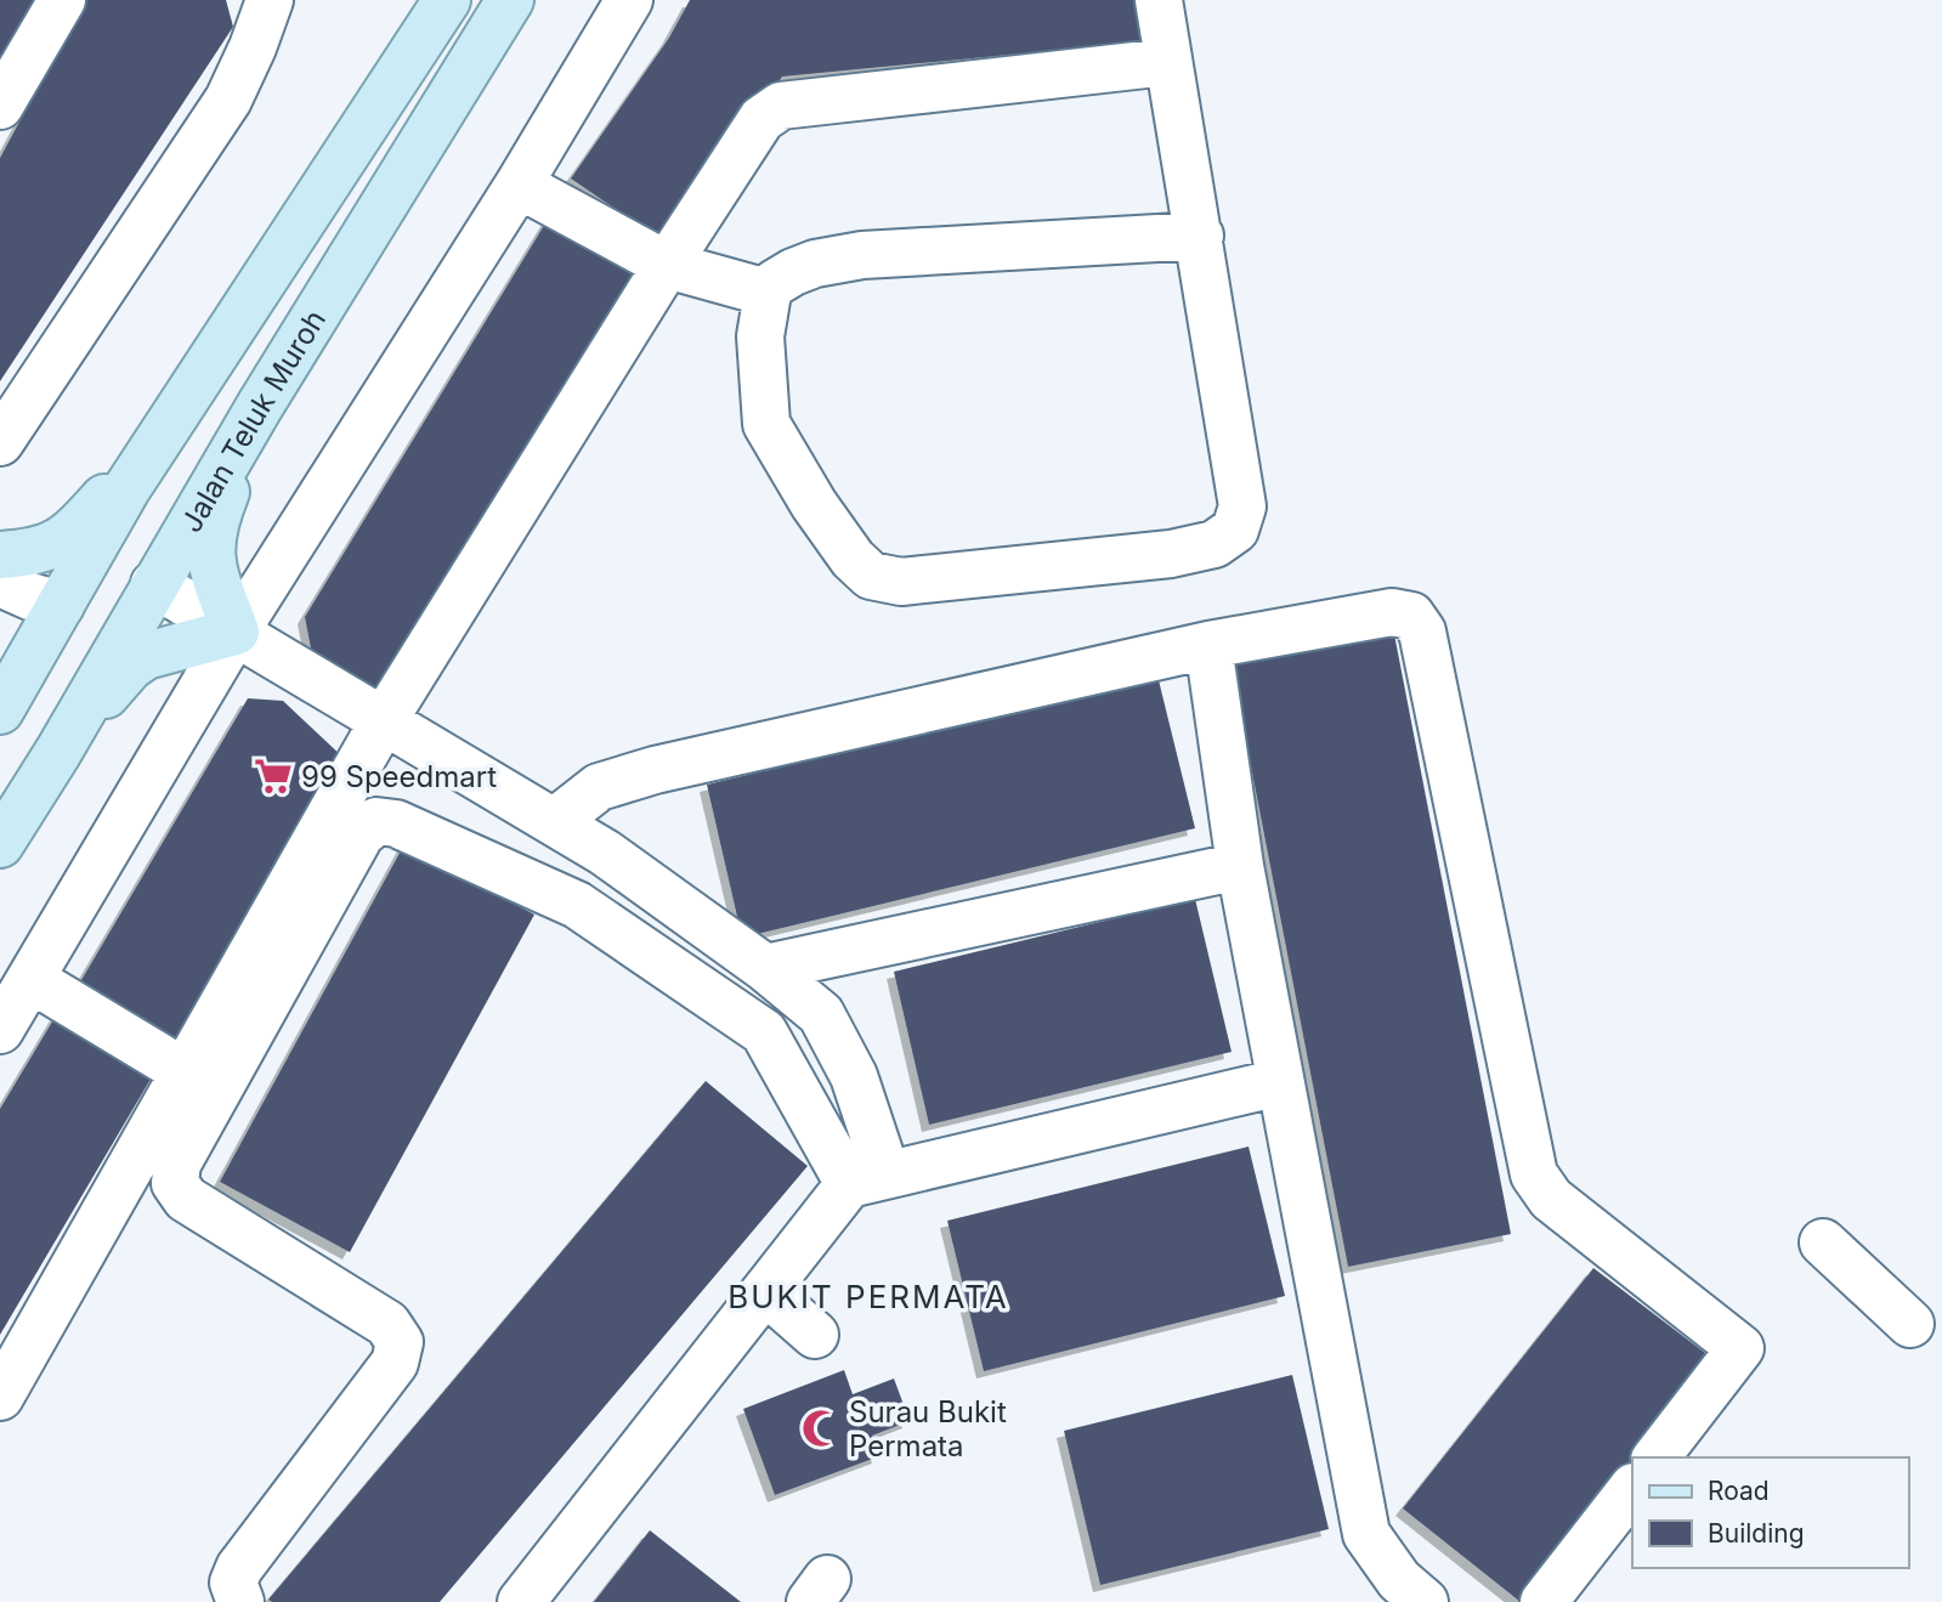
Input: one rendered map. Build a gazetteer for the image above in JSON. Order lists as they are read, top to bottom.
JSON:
{
  "streets": {
    "main road": ["Jalan Teluk Muroh"]
  },
  "districts": ["BUKIT PERMATA"],
  "places": {
    "supermarket": ["99 Speedmart"],
    "mosque": ["Surau Bukit Permata"]
  },
  "legend": ["Road", "Building"]
}
